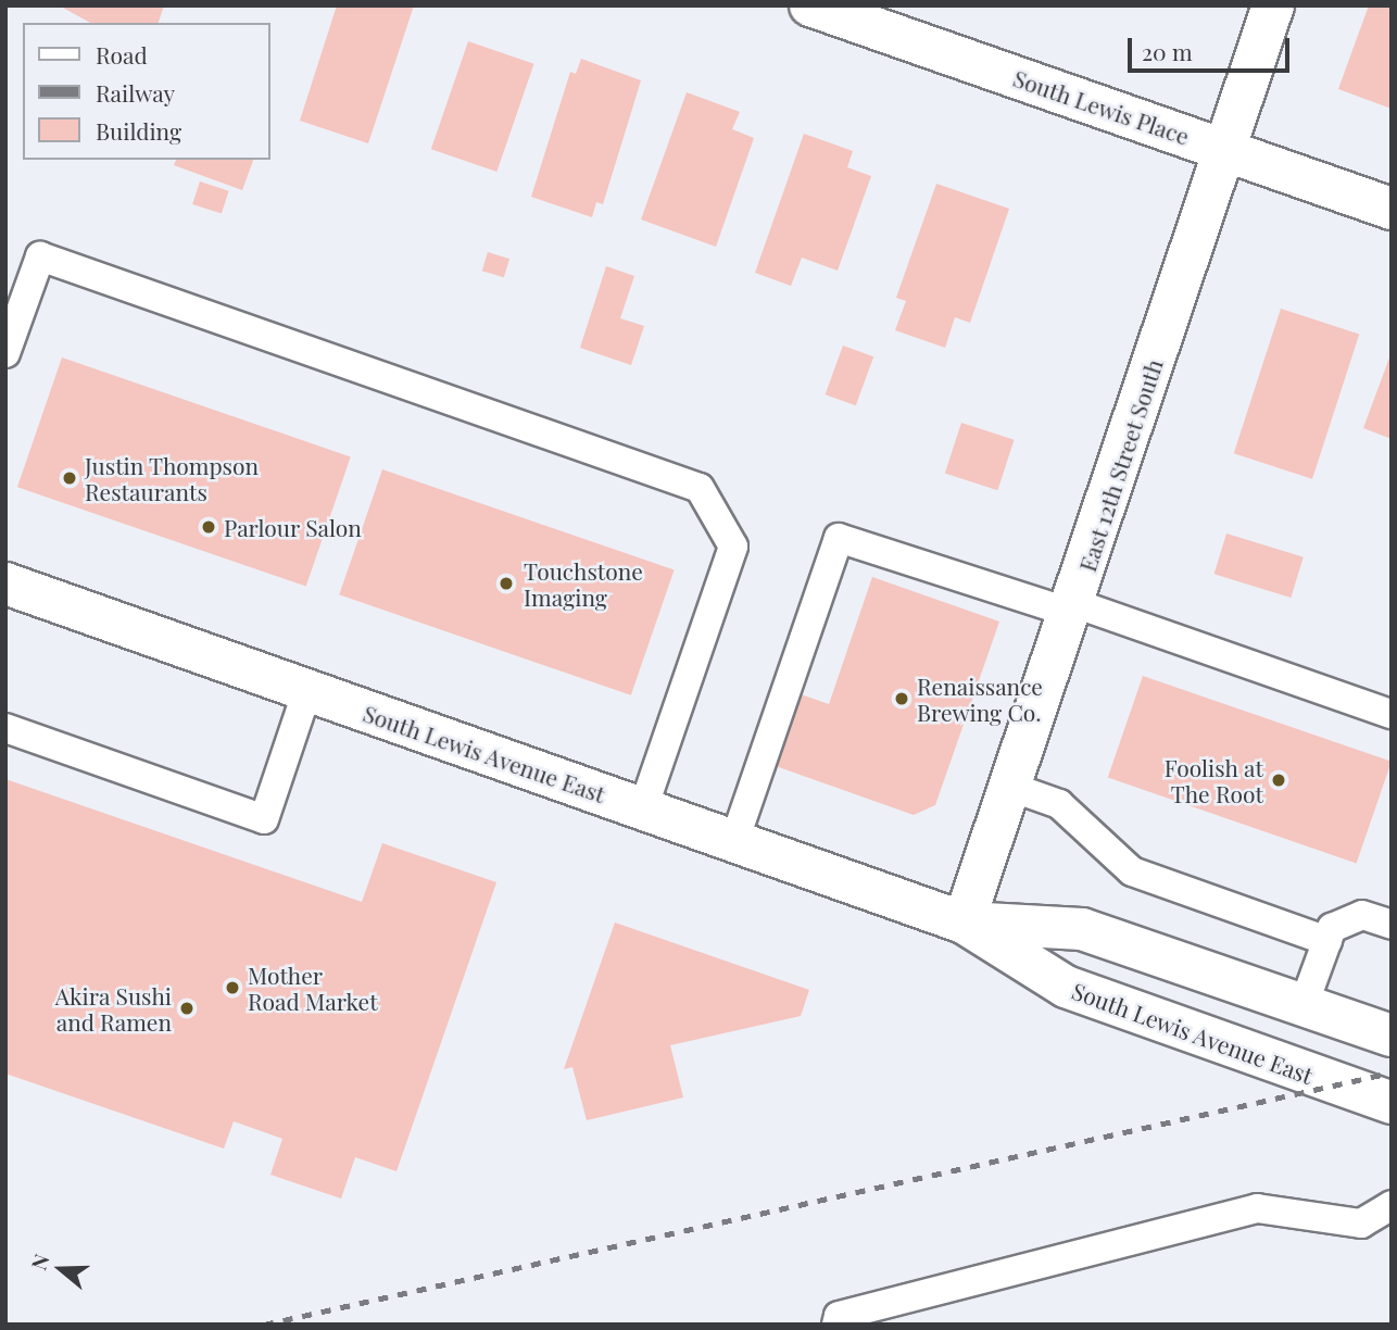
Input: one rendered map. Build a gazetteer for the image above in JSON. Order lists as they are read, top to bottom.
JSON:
{
  "streets": {
    "street": ["South Lewis Place", "East 12th Street South", "South Lewis Avenue East"]
  },
  "crossings": [
    ["South Lewis Place", "East 12th Street South"],
    ["East 12th Street South", "South Lewis Avenue East"]
  ],
  "places": [
    "Justin Thompson Restaurants",
    "Parlour Salon",
    "Touchstone Imaging",
    "Renaissance Brewing Co.",
    "Foolish at The Root",
    "Mother Road Market",
    "Akira Sushi and Ramen"
  ],
  "legend": ["Road", "Railway", "Building"],
  "scale_bar": "20 m",
  "north": "left"
}
